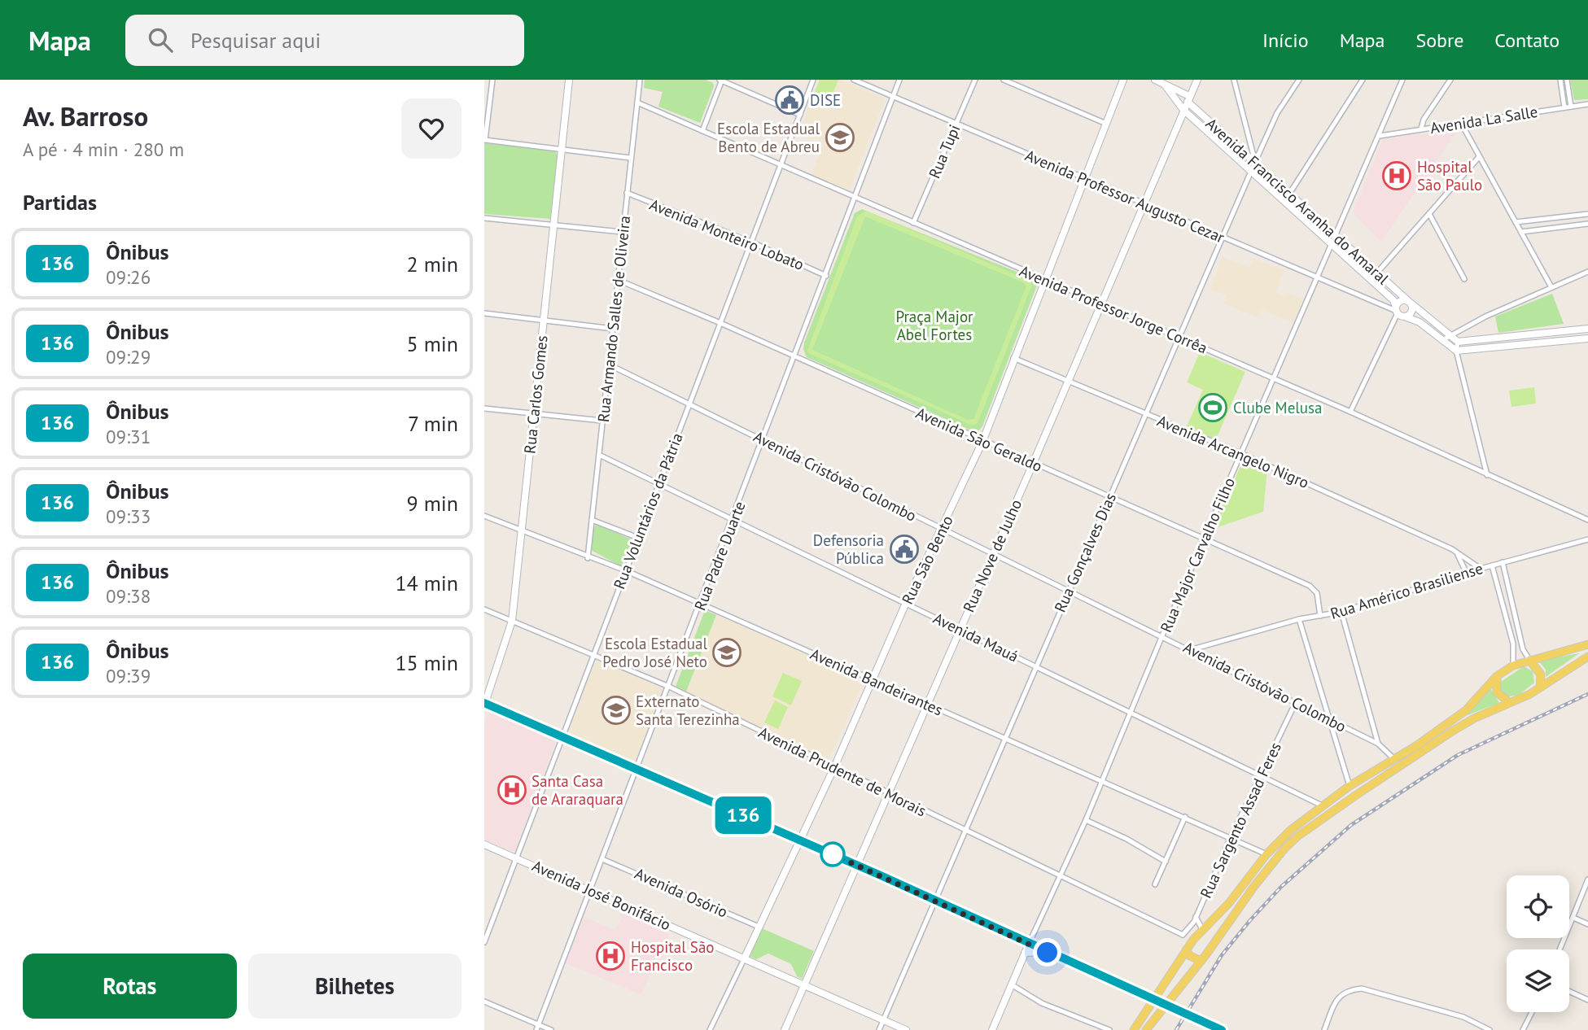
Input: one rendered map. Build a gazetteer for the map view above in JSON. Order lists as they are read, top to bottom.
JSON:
{
  "streets": {
    "street": [
      "Avenida La Salle",
      "Rua Tupi",
      "Avenida Professor Augusto Cezar",
      "Avenida Francisco Aranha do Amaral",
      "Avenida Monteiro Lobato",
      "Avenida Professor Jorge Corrêa",
      "Rua Armando Salles de Oliveira",
      "Rua Carlos Gomes",
      "Avenida São Geraldo",
      "Avenida Arcangelo Nigro",
      "Avenida Cristóvão Colombo",
      "Rua Voluntários da Pátria",
      "Rua Gonçalves Dias",
      "Rua Major Carvalho Filho",
      "Rua Padre Duarte",
      "Rua Nove de Julho",
      "Rua São Bento",
      "Rua Américo Brasiliense",
      "Avenida Mauá",
      "Avenida Bandeirantes",
      "Avenida Prudente de Morais",
      "Rua Sargento Assad Feres",
      "Avenida Osório",
      "Avenida José Bonifácio"
    ]
  },
  "crossings": [
    ["Avenida La Salle", "Rua Major Carvalho Filho"],
    ["Rua Tupi", "Avenida Professor Augusto Cezar"],
    ["Rua Tupi", "Avenida Professor Jorge Corrêa"],
    ["Avenida Professor Augusto Cezar", "Avenida Francisco Aranha do Amaral"],
    ["Avenida Professor Augusto Cezar", "Rua Gonçalves Dias"],
    ["Avenida Professor Augusto Cezar", "Rua Major Carvalho Filho"],
    ["Avenida Professor Augusto Cezar", "Rua Padre Duarte"],
    ["Avenida Professor Augusto Cezar", "Rua Nove de Julho"],
    ["Avenida Professor Augusto Cezar", "Rua São Bento"],
    ["Avenida Francisco Aranha do Amaral", "Rua Gonçalves Dias"],
    ["Avenida Francisco Aranha do Amaral", "Rua Major Carvalho Filho"],
    ["Avenida Francisco Aranha do Amaral", "Rua Nove de Julho"],
    ["Avenida Monteiro Lobato", "Rua Armando Salles de Oliveira"],
    ["Avenida Monteiro Lobato", "Rua Voluntários da Pátria"],
    ["Avenida Monteiro Lobato", "Rua Padre Duarte"],
    ["Avenida Professor Jorge Corrêa", "Rua Armando Salles de Oliveira"],
    ["Avenida Professor Jorge Corrêa", "Rua Voluntários da Pátria"],
    ["Avenida Professor Jorge Corrêa", "Rua Gonçalves Dias"],
    ["Avenida Professor Jorge Corrêa", "Rua Major Carvalho Filho"],
    ["Avenida Professor Jorge Corrêa", "Rua Padre Duarte"],
    ["Avenida Professor Jorge Corrêa", "Rua Nove de Julho"],
    ["Avenida Professor Jorge Corrêa", "Rua São Bento"],
    ["Rua Armando Salles de Oliveira", "Avenida São Geraldo"],
    ["Rua Armando Salles de Oliveira", "Avenida Cristóvão Colombo"],
    ["Rua Armando Salles de Oliveira", "Avenida Mauá"],
    ["Rua Armando Salles de Oliveira", "Avenida Bandeirantes"],
    ["Rua Carlos Gomes", "Avenida Bandeirantes"],
    ["Rua Carlos Gomes", "Avenida Prudente de Morais"],
    ["Avenida São Geraldo", "Rua Voluntários da Pátria"],
    ["Avenida São Geraldo", "Rua Gonçalves Dias"],
    ["Avenida São Geraldo", "Rua Major Carvalho Filho"],
    ["Avenida São Geraldo", "Rua Padre Duarte"],
    ["Avenida São Geraldo", "Rua Nove de Julho"],
    ["Avenida São Geraldo", "Rua São Bento"],
    ["Avenida São Geraldo", "Rua Américo Brasiliense"],
    ["Avenida Arcangelo Nigro", "Rua Gonçalves Dias"],
    ["Avenida Arcangelo Nigro", "Rua Major Carvalho Filho"],
    ["Avenida Arcangelo Nigro", "Rua Nove de Julho"],
    ["Avenida Arcangelo Nigro", "Rua São Bento"],
    ["Avenida Arcangelo Nigro", "Rua Américo Brasiliense"],
    ["Avenida Cristóvão Colombo", "Rua Voluntários da Pátria"],
    ["Avenida Cristóvão Colombo", "Rua Gonçalves Dias"],
    ["Avenida Cristóvão Colombo", "Rua Major Carvalho Filho"],
    ["Avenida Cristóvão Colombo", "Rua Padre Duarte"],
    ["Avenida Cristóvão Colombo", "Rua Nove de Julho"],
    ["Avenida Cristóvão Colombo", "Rua São Bento"],
    ["Avenida Cristóvão Colombo", "Rua Américo Brasiliense"],
    ["Avenida Cristóvão Colombo", "Rua Sargento Assad Feres"],
    ["Rua Voluntários da Pátria", "Avenida Mauá"],
    ["Rua Voluntários da Pátria", "Avenida Bandeirantes"],
    ["Rua Voluntários da Pátria", "Avenida Prudente de Morais"],
    ["Rua Voluntários da Pátria", "Avenida José Bonifácio"],
    ["Rua Gonçalves Dias", "Avenida Mauá"],
    ["Rua Gonçalves Dias", "Avenida Bandeirantes"],
    ["Rua Gonçalves Dias", "Avenida Prudente de Morais"],
    ["Rua Gonçalves Dias", "Avenida José Bonifácio"],
    ["Rua Major Carvalho Filho", "Avenida Mauá"],
    ["Rua Major Carvalho Filho", "Avenida Bandeirantes"],
    ["Rua Major Carvalho Filho", "Avenida Prudente de Morais"],
    ["Rua Padre Duarte", "Avenida Mauá"],
    ["Rua Padre Duarte", "Avenida Bandeirantes"],
    ["Rua Padre Duarte", "Avenida Prudente de Morais"],
    ["Rua Padre Duarte", "Avenida Osório"],
    ["Rua Padre Duarte", "Avenida José Bonifácio"],
    ["Rua Nove de Julho", "Avenida Mauá"],
    ["Rua Nove de Julho", "Avenida Bandeirantes"],
    ["Rua Nove de Julho", "Avenida Prudente de Morais"],
    ["Rua Nove de Julho", "Avenida José Bonifácio"],
    ["Rua São Bento", "Avenida Mauá"],
    ["Rua São Bento", "Avenida Bandeirantes"],
    ["Rua São Bento", "Avenida Prudente de Morais"],
    ["Rua São Bento", "Avenida Osório"],
    ["Rua São Bento", "Avenida José Bonifácio"],
    ["Avenida Mauá", "Rua Sargento Assad Feres"],
    ["Avenida Bandeirantes", "Rua Sargento Assad Feres"],
    ["Avenida Prudente de Morais", "Rua Sargento Assad Feres"]
  ],
  "parks": ["Praça Major Abel Fortes"],
  "places": {
    "public building": ["DISE", "Defensoria Pública"],
    "school or university": ["Escola Estadual Bento de Abreu", "Escola Estadual Pedro José Neto", "Externato Santa Terezinha"],
    "hospital": ["Hospital São Paulo", "Santa Casa de Araraquara", "Hospital São Francisco"],
    "sports": ["Clube Melusa"]
  },
  "lines": ["bus line 136"],
  "page": {
    "header": "Mapa",
    "search": "Pesquisar aqui",
    "nav": [
      "Início",
      "Mapa",
      "Sobre",
      "Contato"
    ],
    "heading": [
      ["Av. Barroso", "A pé · 4 min · 280 m"],
      "Partidas"
    ],
    "on_map": "136",
    "list": [
      {
        "mark": "136",
        "name": "Ônibus",
        "note": "09:26",
        "value": "2 min"
      },
      {
        "mark": "136",
        "name": "Ônibus",
        "note": "09:29",
        "value": "5 min"
      },
      {
        "mark": "136",
        "name": "Ônibus",
        "note": "09:31",
        "value": "7 min"
      },
      {
        "mark": "136",
        "name": "Ônibus",
        "note": "09:33",
        "value": "9 min"
      },
      {
        "mark": "136",
        "name": "Ônibus",
        "note": "09:38",
        "value": "14 min"
      },
      {
        "mark": "136",
        "name": "Ônibus",
        "note": "09:39",
        "value": "15 min"
      }
    ],
    "buttons": ["Rotas", "Bilhetes"]
  }
}
